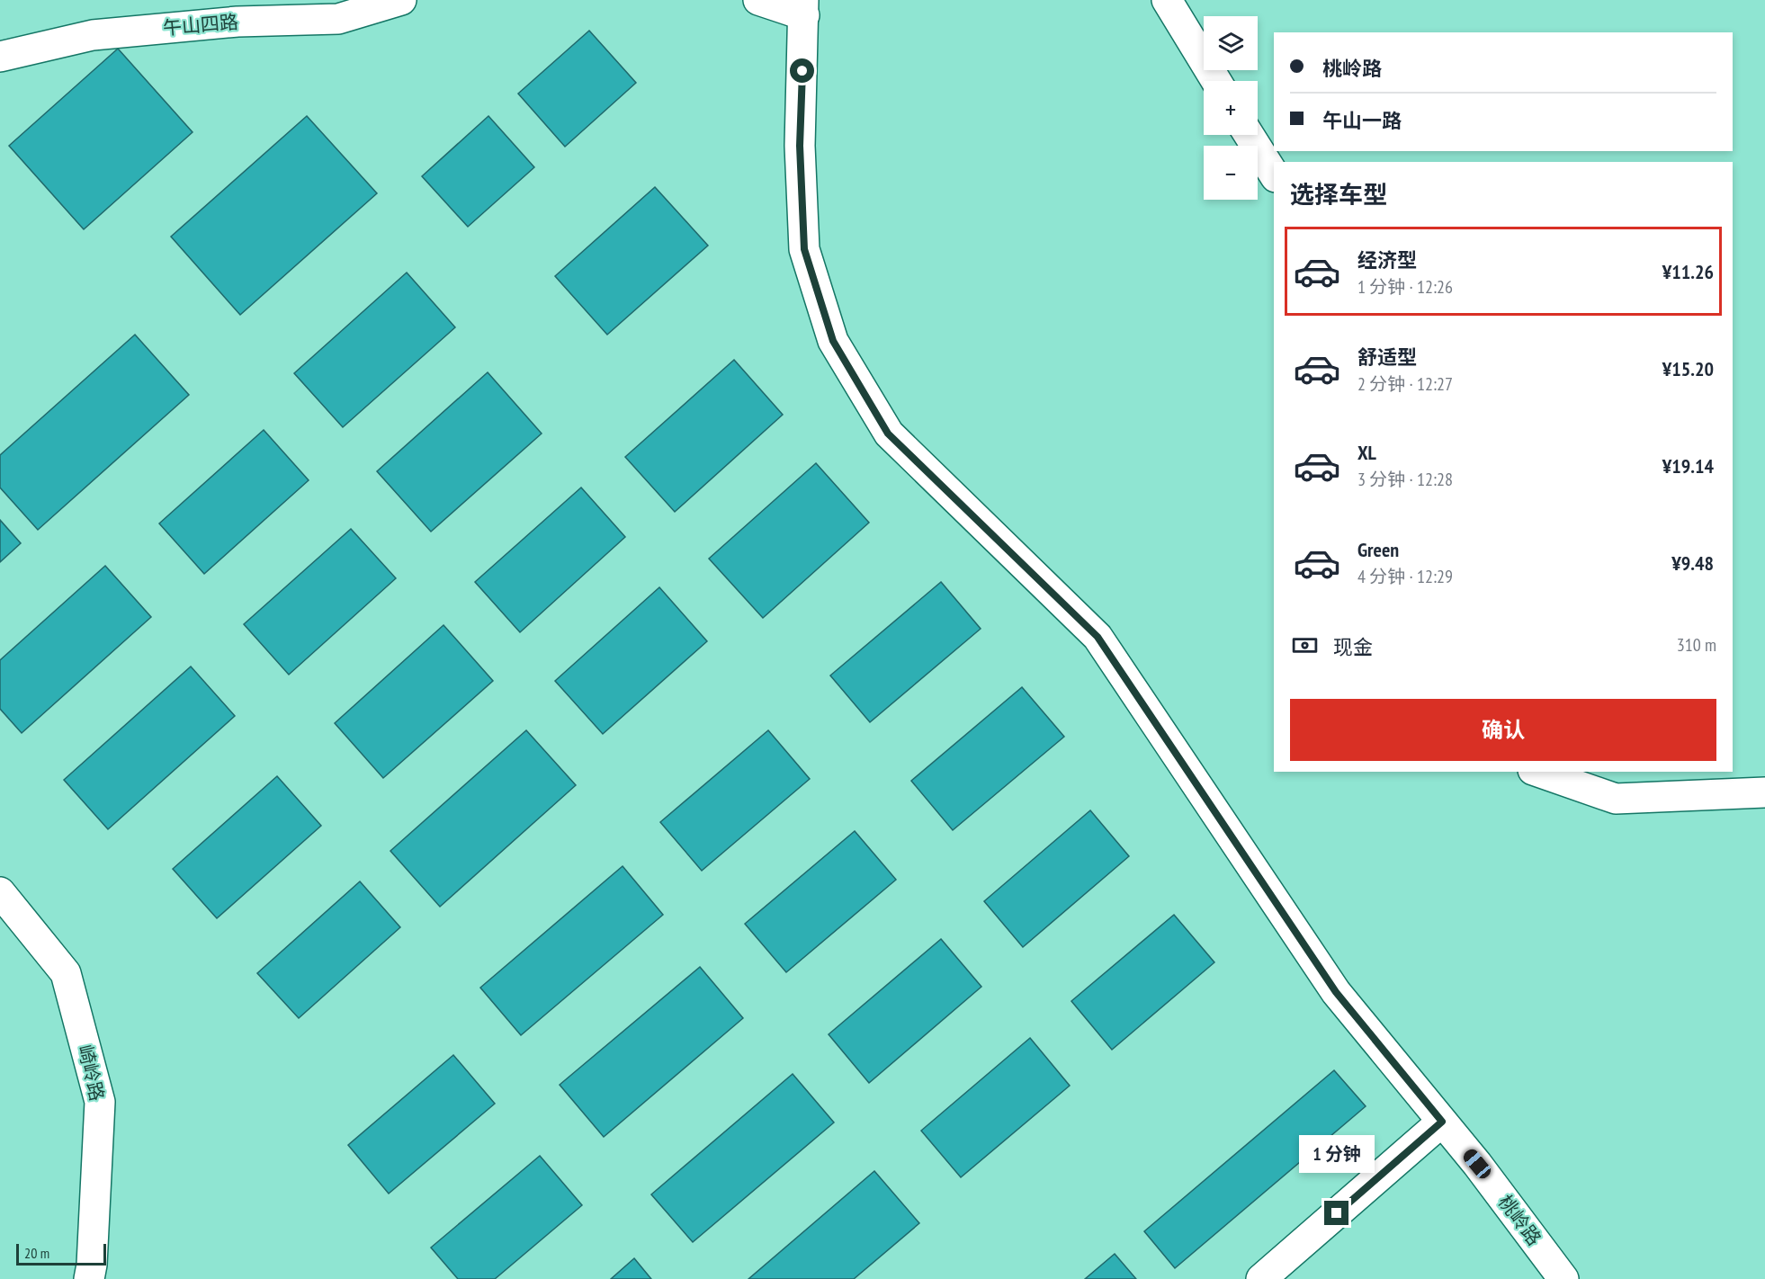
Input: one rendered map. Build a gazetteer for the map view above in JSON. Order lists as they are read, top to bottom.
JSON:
{
  "streets": {
    "street": ["午山四路", "崎岭路", "桃岭路"]
  },
  "scale_bar": "20 m",
  "page": {
    "map_buttons": ["+", "−"],
    "banner": ["桃岭路", "午山一路"],
    "heading": "选择车型",
    "list": [
      {
        "name": "经济型",
        "note": "1 分钟 · 12:26",
        "value": "¥11.26"
      },
      {
        "name": "舒适型",
        "note": "2 分钟 · 12:27",
        "value": "¥15.20"
      },
      {
        "name": "XL",
        "note": "3 分钟 · 12:28",
        "value": "¥19.14"
      },
      {
        "name": "Green",
        "note": "4 分钟 · 12:29",
        "value": "¥9.48"
      }
    ],
    "pay": ["现金", "310 m"],
    "buttons": "确认",
    "bubble": "1 分钟",
    "scale": "20 m"
  }
}
